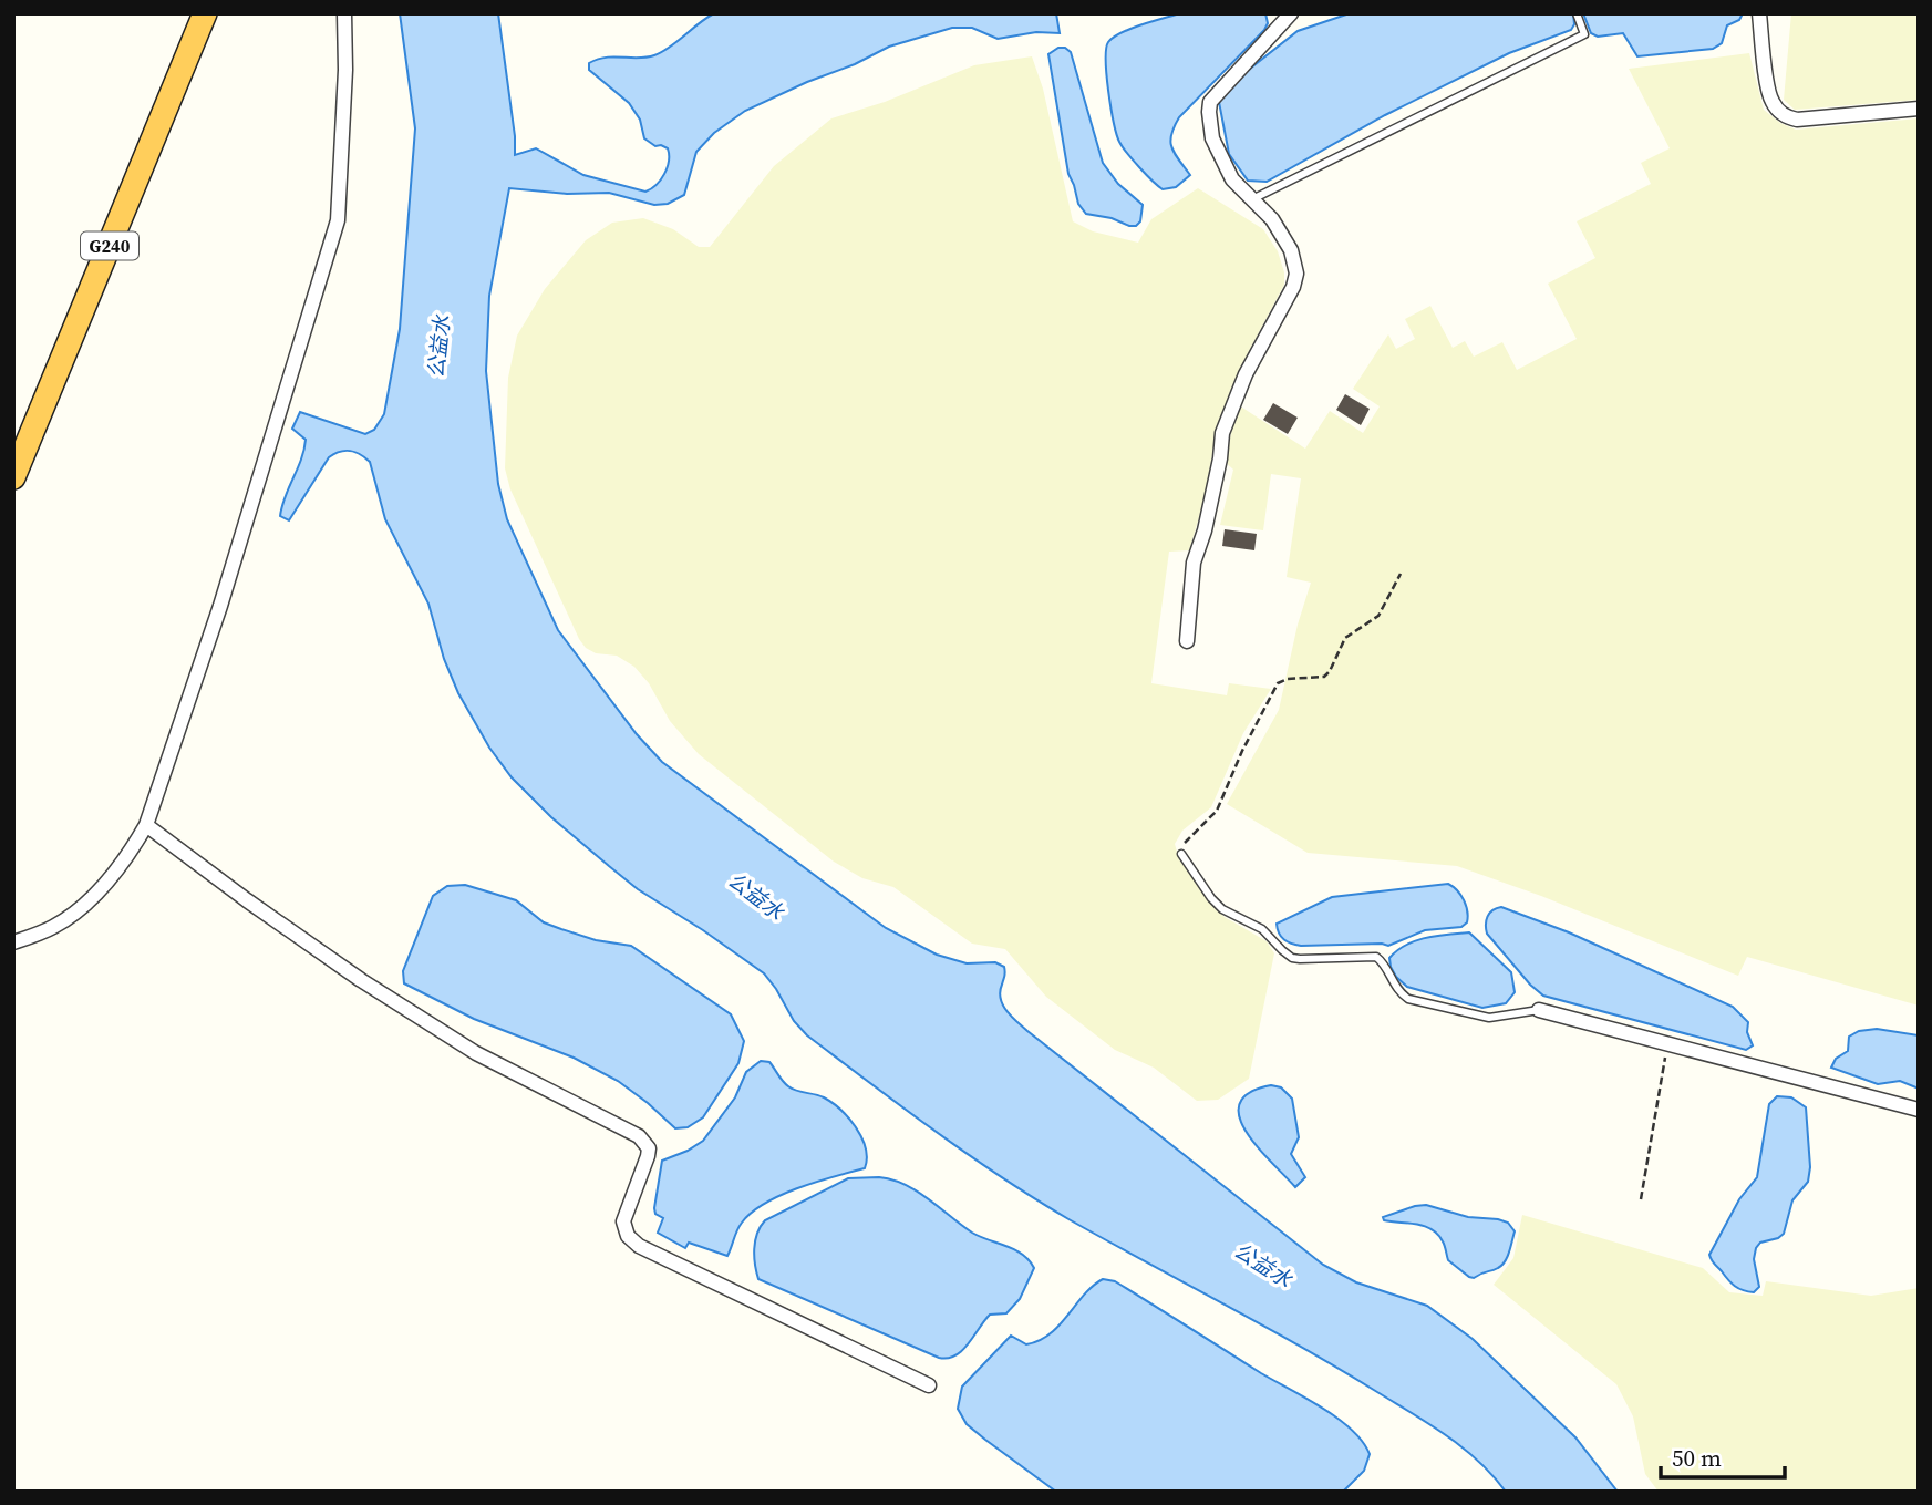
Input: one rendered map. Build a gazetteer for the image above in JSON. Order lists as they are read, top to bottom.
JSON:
{
  "streets": {
    "highway": ["G240"]
  },
  "water": ["公益水"],
  "scale_bar": "50 m"
}
